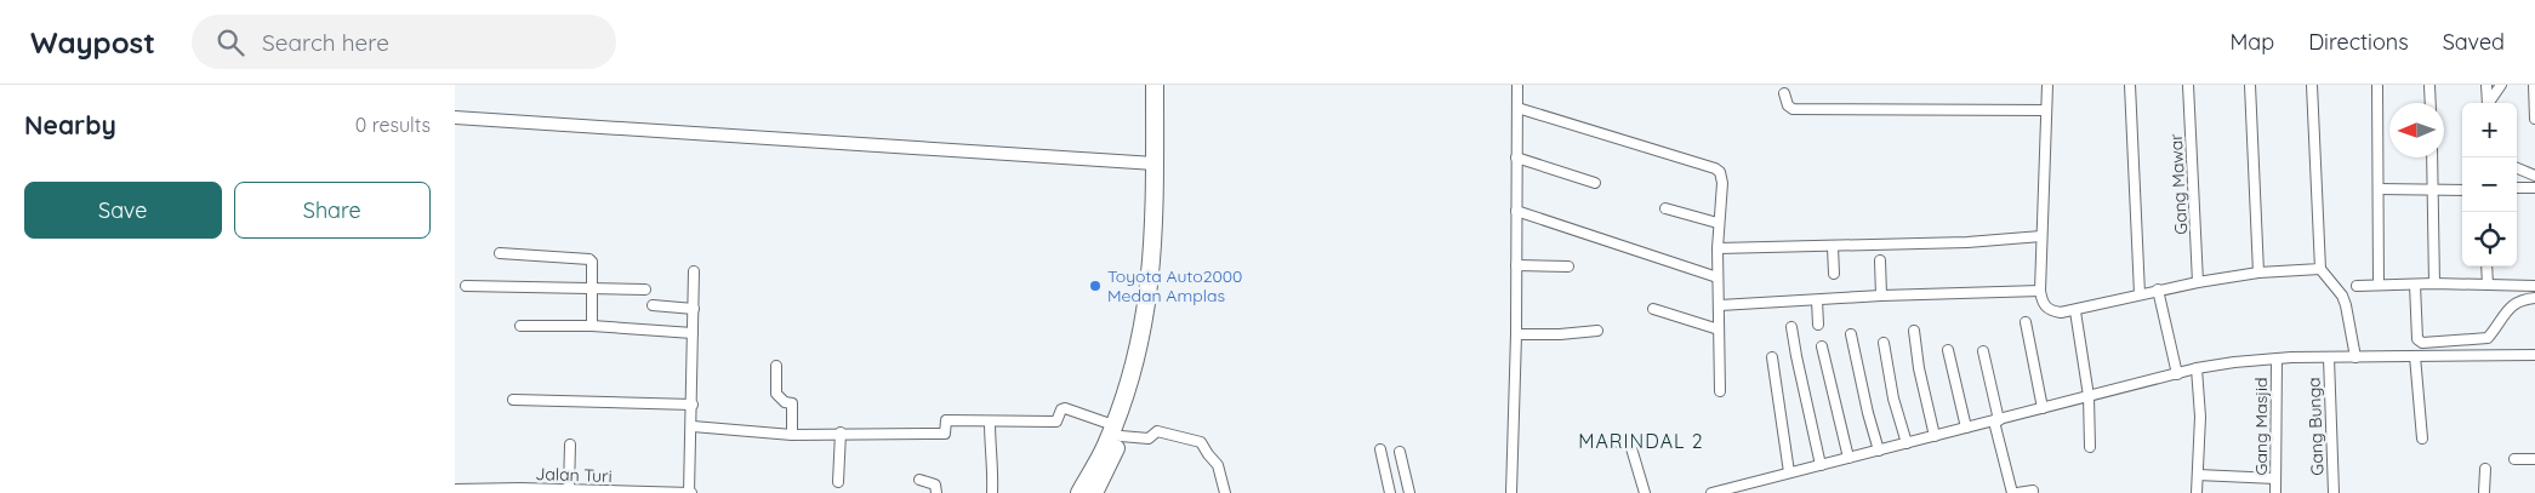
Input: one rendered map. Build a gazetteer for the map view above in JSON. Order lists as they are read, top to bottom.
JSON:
{
  "streets": {
    "street": [
      "Gang Mawar",
      "Gang Masjid",
      "Gang Bunga",
      "Jalan Turi"
    ]
  },
  "districts": ["MARINDAL 2"],
  "places": ["Toyota Auto2000 Medan Amplas"],
  "north": "left",
  "page": {
    "header": "Waypost",
    "search": "Search here",
    "nav": ["Map", "Directions", "Saved"],
    "heading": ["Nearby", "0 results"],
    "map_buttons": ["+", "−"],
    "buttons": ["Save", "Share"]
  }
}
